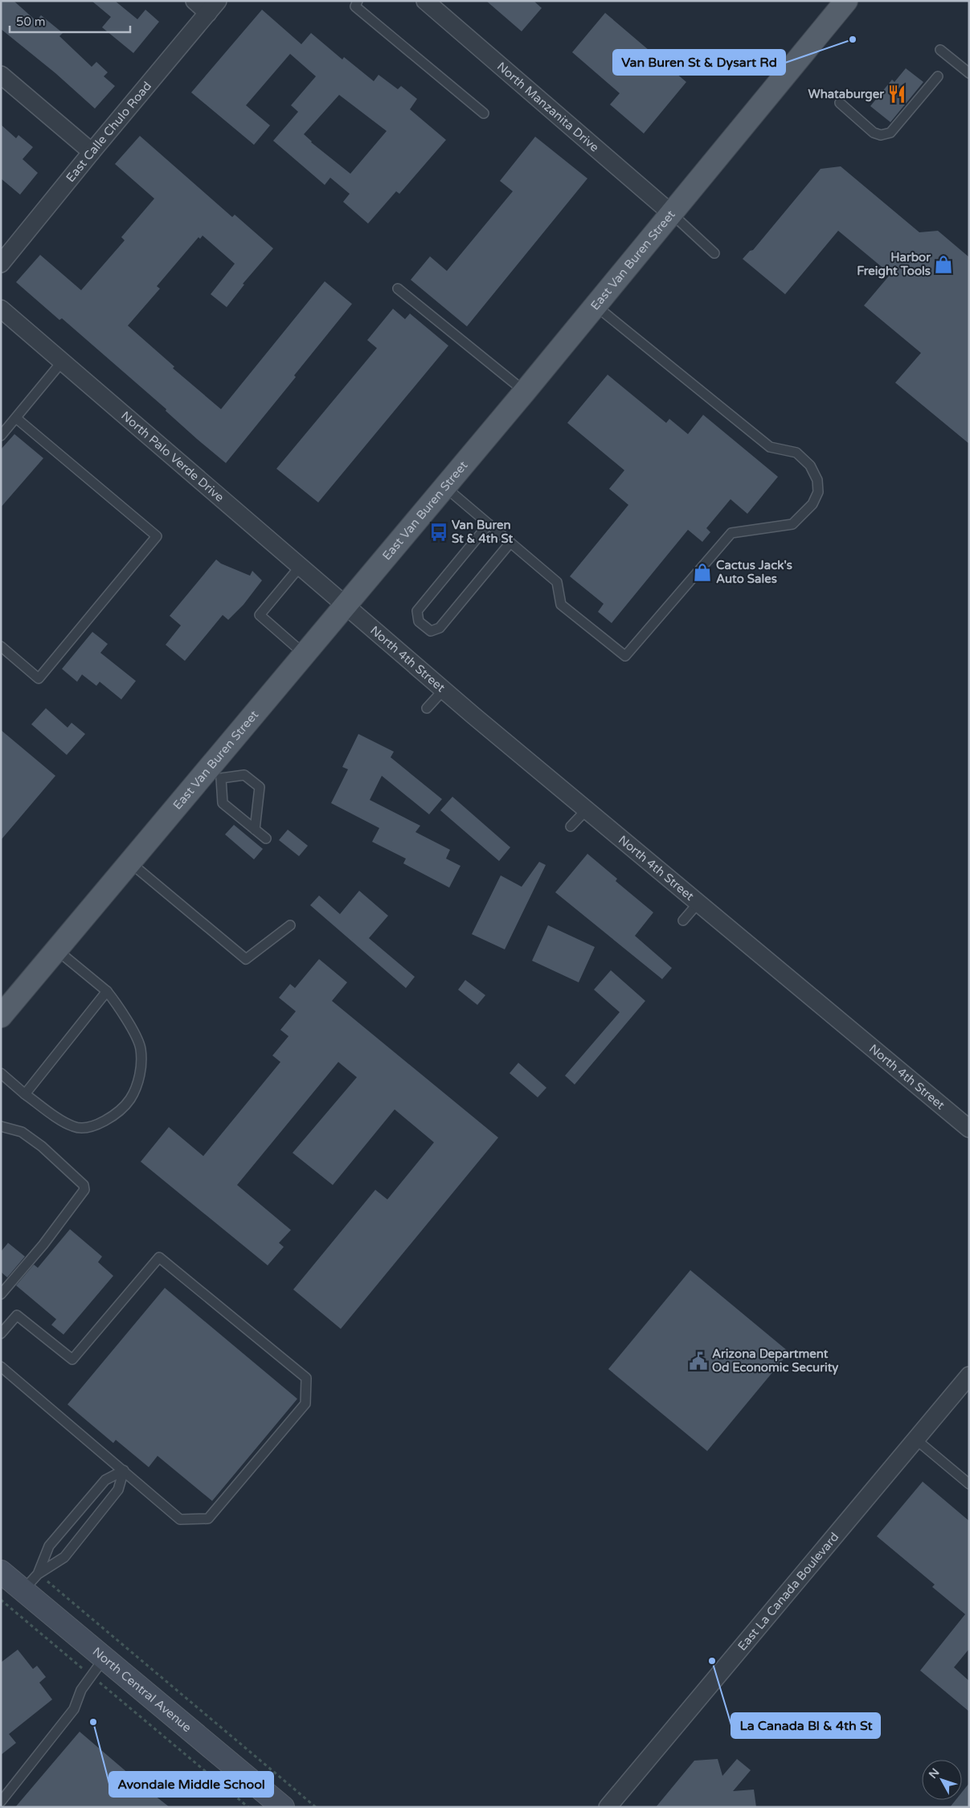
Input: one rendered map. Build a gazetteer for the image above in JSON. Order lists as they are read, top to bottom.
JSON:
{
  "streets": {
    "main road": ["East Van Buren Street"],
    "street": [
      "North Manzanita Drive",
      "East Calle Chulo Road",
      "North Palo Verde Drive",
      "North 4th Street",
      "East La Canada Boulevard",
      "North Central Avenue"
    ]
  },
  "crossings": [
    ["North Manzanita Drive", "East Van Buren Street"],
    ["East Van Buren Street", "North Palo Verde Drive"],
    ["East Van Buren Street", "North 4th Street"],
    ["North Palo Verde Drive", "North 4th Street"]
  ],
  "places": {
    "other": ["Van Buren St & Dysart Rd", "La Canada Bl & 4th St", "Avondale Middle School"],
    "restaurant": ["Whataburger"],
    "shop": ["Harbor Freight Tools", "Cactus Jack's Auto Sales"],
    "bus stop": ["Van Buren St & 4th St"],
    "public building": ["Arizona Department Od Economic Security"]
  },
  "scale_bar": "50 m",
  "north": "top left"
}
